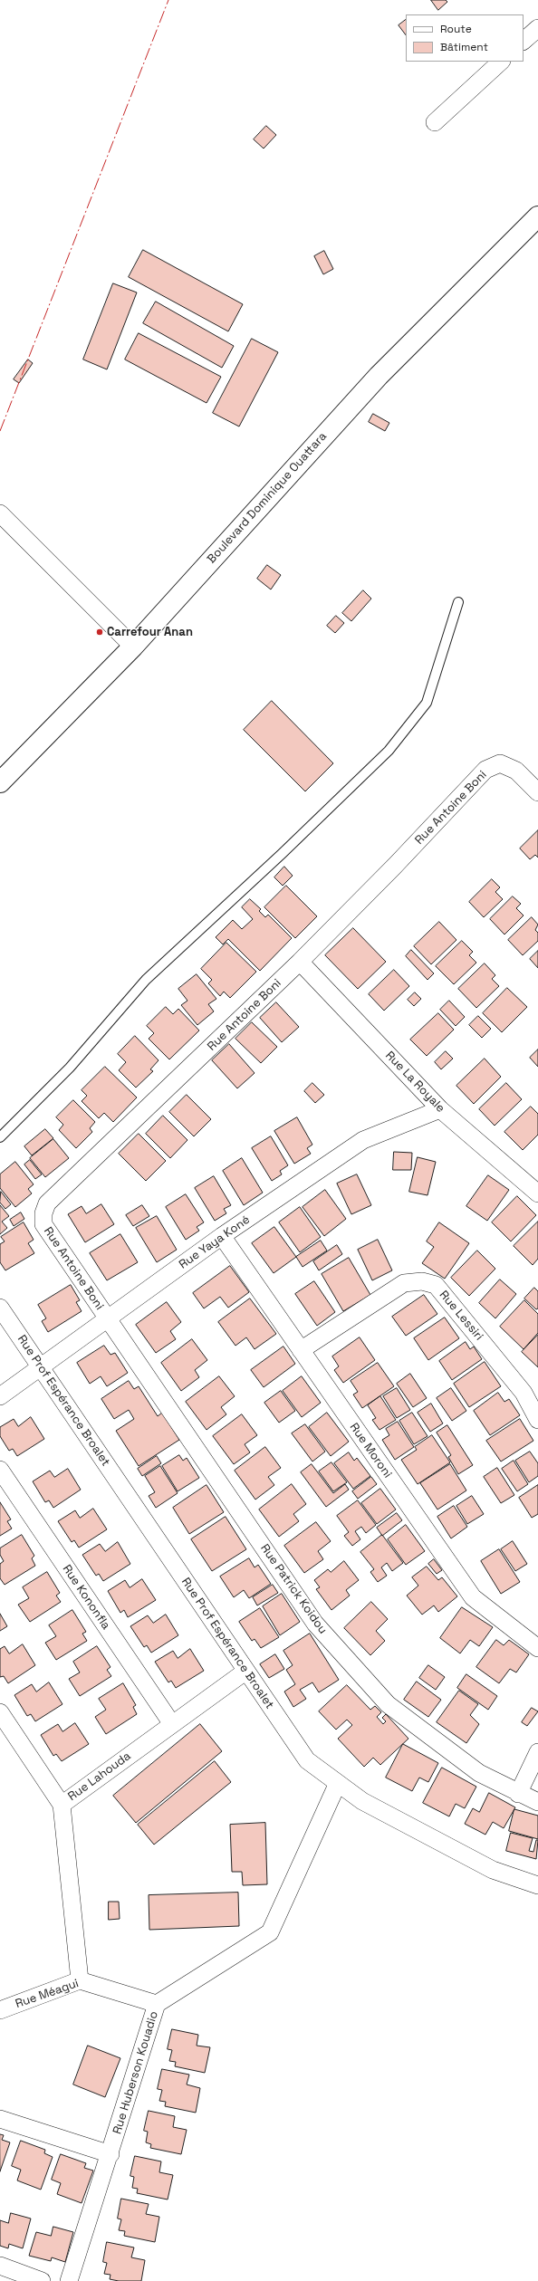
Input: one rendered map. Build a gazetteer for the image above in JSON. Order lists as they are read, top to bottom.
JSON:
{
  "streets": {
    "street": [
      "Boulevard Dominique Ouattara",
      "Rue Antoine Boni",
      "Rue La Royale",
      "Rue Yaya Koné",
      "Rue Lessiri",
      "Rue Prof Espérance Broalet",
      "Rue Moroni",
      "Rue Patrick Koidou",
      "Rue Kononfla",
      "Rue Lahouda",
      "Rue Méagui",
      "Rue Huberson Kouadio"
    ]
  },
  "crossings": [
    ["Rue Antoine Boni", "Rue La Royale"],
    ["Rue Antoine Boni", "Rue Yaya Koné"],
    ["Rue Antoine Boni", "Rue Patrick Koidou"],
    ["Rue La Royale", "Rue Yaya Koné"],
    ["Rue Yaya Koné", "Rue Prof Espérance Broalet"],
    ["Rue Yaya Koné", "Rue Moroni"],
    ["Rue Yaya Koné", "Rue Patrick Koidou"],
    ["Rue Lessiri", "Rue Moroni"],
    ["Rue Prof Espérance Broalet", "Rue Lahouda"],
    ["Rue Prof Espérance Broalet", "Rue Huberson Kouadio"],
    ["Rue Kononfla", "Rue Lahouda"],
    ["Rue Lahouda", "Rue Méagui"],
    ["Rue Méagui", "Rue Huberson Kouadio"]
  ],
  "places": ["Carrefour Anan"],
  "legend": ["Route", "Bâtiment"]
}
